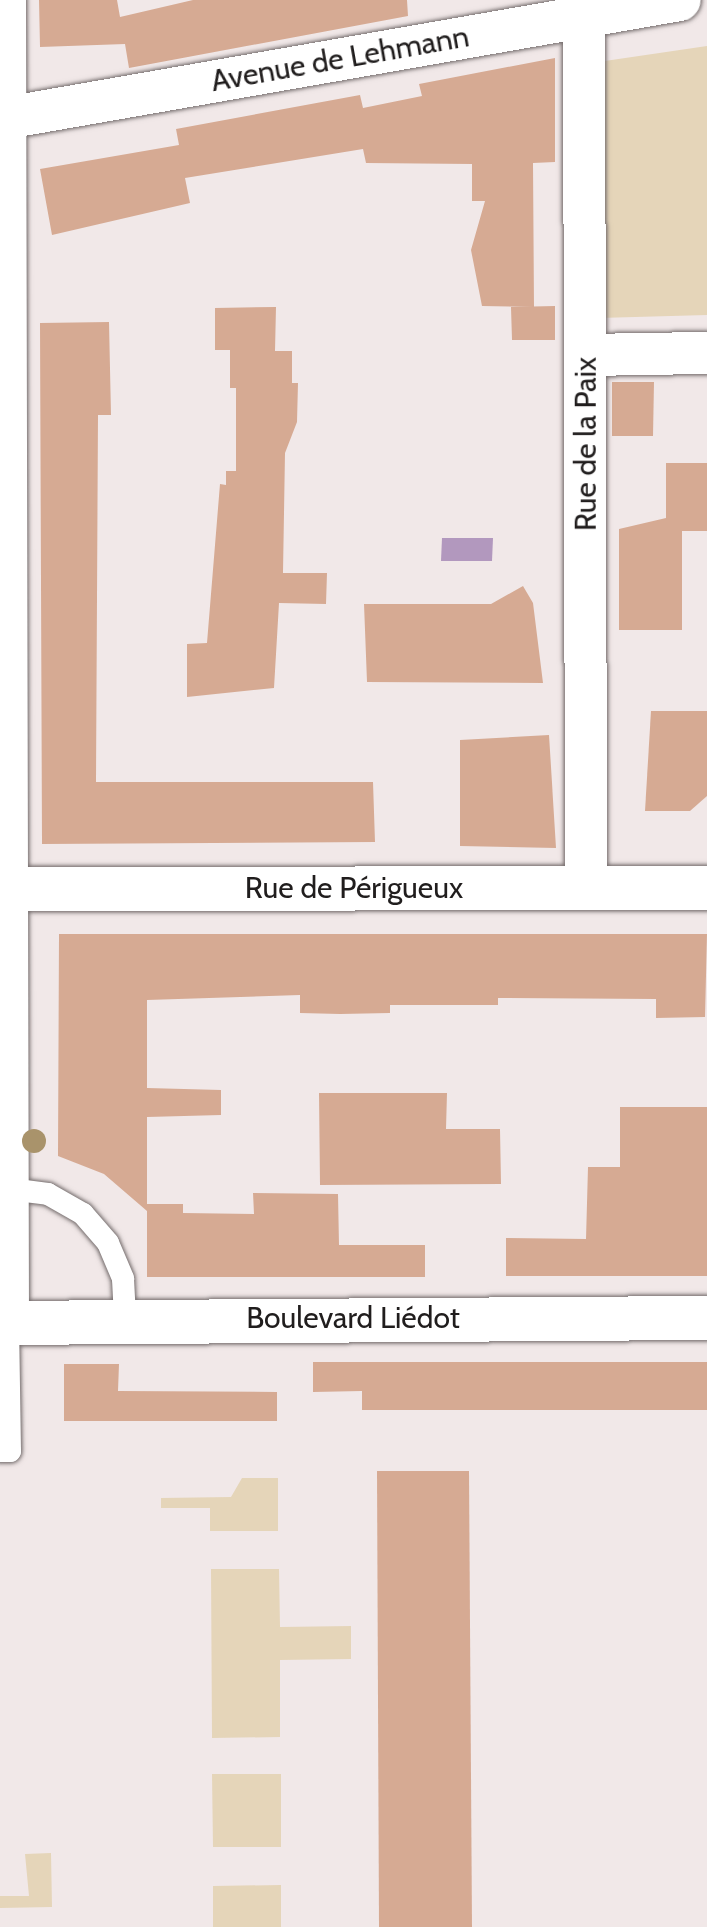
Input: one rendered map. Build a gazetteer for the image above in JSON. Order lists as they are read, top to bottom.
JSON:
{
  "streets": {
    "main road": ["Rue de Périgueux", "Boulevard Liédot"],
    "street": ["Avenue de Lehmann", "Rue de la Paix"]
  },
  "crossings": [
    ["Avenue de Lehmann", "Rue de la Paix"],
    ["Rue de la Paix", "Rue de Périgueux"]
  ]
}
